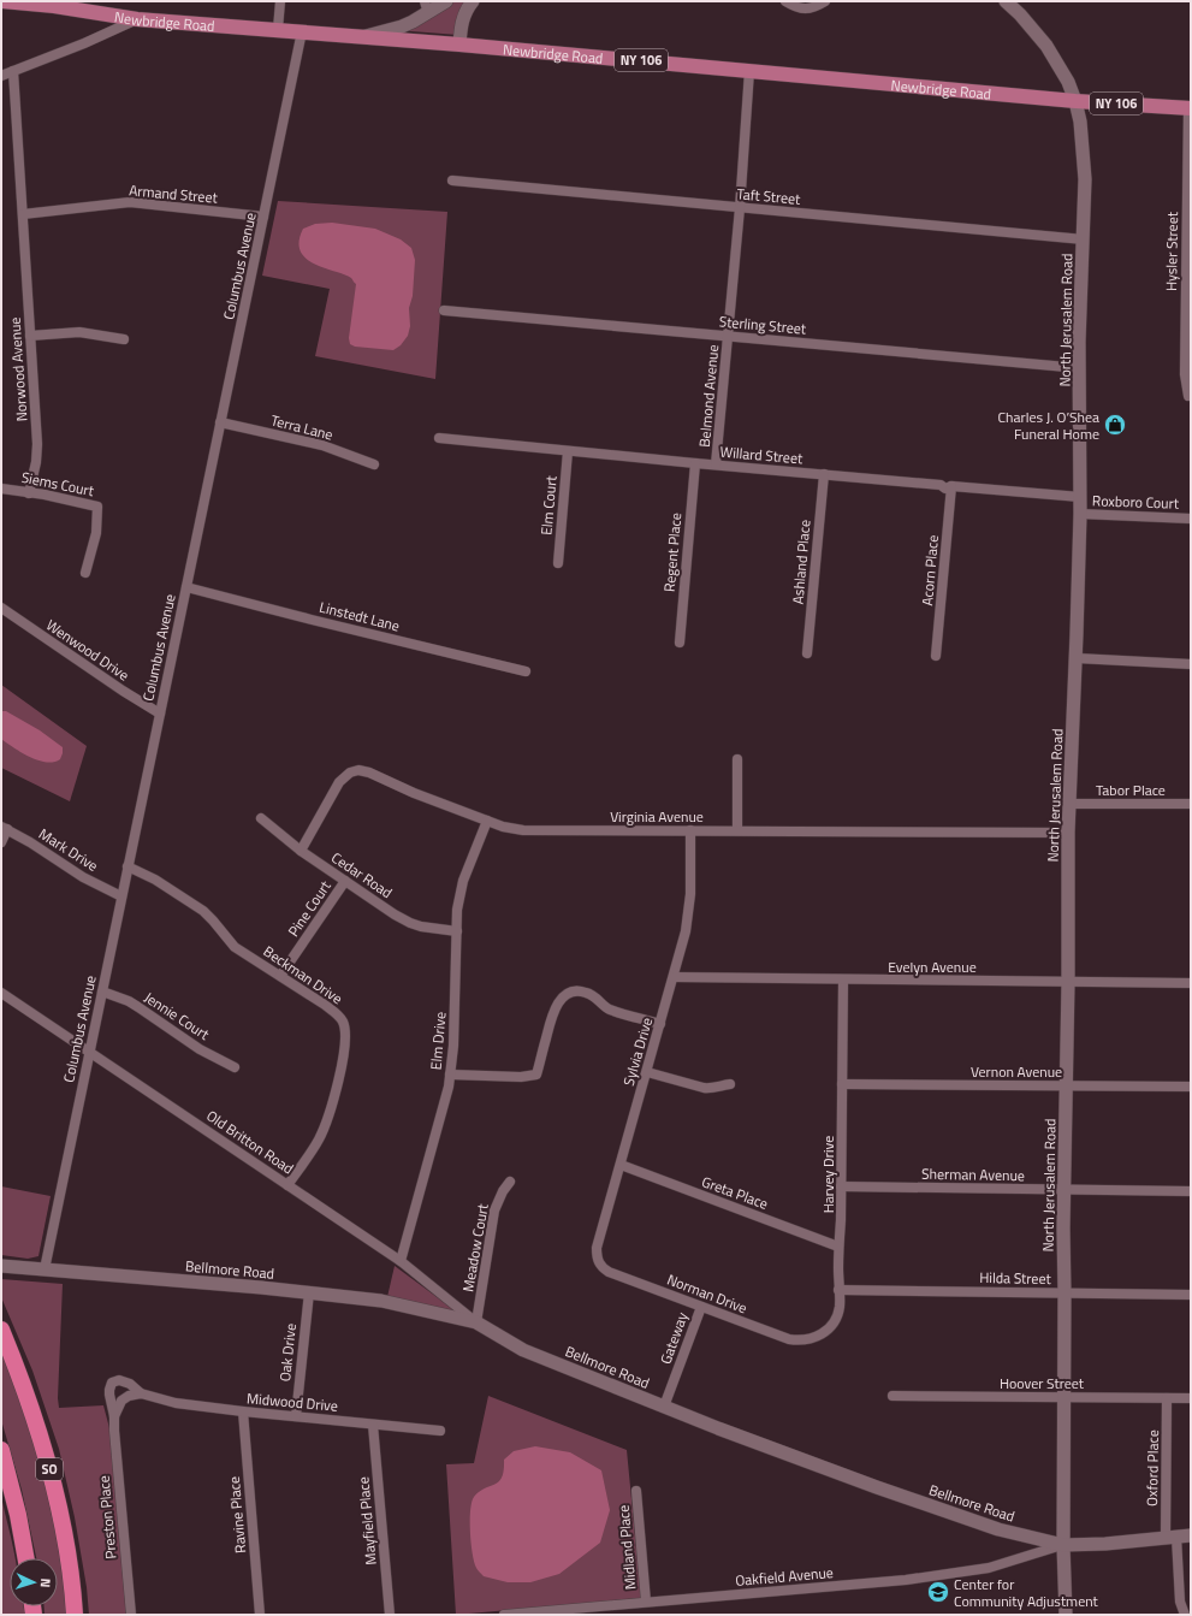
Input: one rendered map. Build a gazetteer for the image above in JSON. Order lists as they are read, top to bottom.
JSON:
{
  "streets": {
    "highway": ["SO"],
    "main road": [
      "Newbridge Road",
      "NY 106",
      "North Jerusalem Road",
      "Bellmore Road"
    ],
    "street": [
      "Armand Street",
      "Taft Street",
      "Hysler Street",
      "Columbus Avenue",
      "Sterling Street",
      "Norwood Avenue",
      "Belmond Avenue",
      "Terra Lane",
      "Willard Street",
      "Siems Court",
      "Roxboro Court",
      "Elm Court",
      "Regent Place",
      "Ashland Place",
      "Acorn Place",
      "Linstedt Lane",
      "Wenwood Drive",
      "Tabor Place",
      "Virginia Avenue",
      "Mark Drive",
      "Cedar Road",
      "Pine Court",
      "Evelyn Avenue",
      "Beckman Drive",
      "Jennie Court",
      "Elm Drive",
      "Sylvia Drive",
      "Vernon Avenue",
      "Old Britton Road",
      "Harvey Drive",
      "Sherman Avenue",
      "Greta Place",
      "Meadow Court",
      "Hilda Street",
      "Norman Drive",
      "Gateway",
      "Oak Drive",
      "Hoover Street",
      "Midwood Drive",
      "Oxford Place",
      "Ravine Place",
      "Preston Place",
      "Mayfield Place",
      "Midland Place",
      "Oakfield Avenue"
    ]
  },
  "crossings": [
    ["Newbridge Road", "Hysler Street"],
    ["Newbridge Road", "Columbus Avenue"],
    ["Newbridge Road", "North Jerusalem Road"],
    ["Newbridge Road", "Belmond Avenue"],
    ["Armand Street", "Columbus Avenue"],
    ["Armand Street", "Norwood Avenue"],
    ["Taft Street", "North Jerusalem Road"],
    ["Taft Street", "Belmond Avenue"],
    ["Columbus Avenue", "Terra Lane"],
    ["Columbus Avenue", "Linstedt Lane"],
    ["Columbus Avenue", "Wenwood Drive"],
    ["Columbus Avenue", "Mark Drive"],
    ["Columbus Avenue", "Beckman Drive"],
    ["Columbus Avenue", "Jennie Court"],
    ["Columbus Avenue", "Old Britton Road"],
    ["Columbus Avenue", "Bellmore Road"],
    ["North Jerusalem Road", "Sterling Street"],
    ["North Jerusalem Road", "Willard Street"],
    ["North Jerusalem Road", "Roxboro Court"],
    ["North Jerusalem Road", "Tabor Place"],
    ["North Jerusalem Road", "Virginia Avenue"],
    ["North Jerusalem Road", "Evelyn Avenue"],
    ["North Jerusalem Road", "Vernon Avenue"],
    ["North Jerusalem Road", "Sherman Avenue"],
    ["North Jerusalem Road", "Bellmore Road"],
    ["North Jerusalem Road", "Hilda Street"],
    ["North Jerusalem Road", "Hoover Street"],
    ["North Jerusalem Road", "Oakfield Avenue"],
    ["Sterling Street", "Belmond Avenue"],
    ["Norwood Avenue", "Siems Court"],
    ["Belmond Avenue", "Willard Street"],
    ["Willard Street", "Elm Court"],
    ["Willard Street", "Regent Place"],
    ["Willard Street", "Ashland Place"],
    ["Willard Street", "Acorn Place"],
    ["Virginia Avenue", "Cedar Road"],
    ["Virginia Avenue", "Elm Drive"],
    ["Virginia Avenue", "Sylvia Drive"],
    ["Cedar Road", "Pine Court"],
    ["Cedar Road", "Elm Drive"],
    ["Pine Court", "Beckman Drive"],
    ["Evelyn Avenue", "Sylvia Drive"],
    ["Evelyn Avenue", "Harvey Drive"],
    ["Beckman Drive", "Old Britton Road"],
    ["Elm Drive", "Old Britton Road"],
    ["Sylvia Drive", "Greta Place"],
    ["Sylvia Drive", "Norman Drive"],
    ["Vernon Avenue", "Harvey Drive"],
    ["Old Britton Road", "Meadow Court"],
    ["Old Britton Road", "Bellmore Road"],
    ["Harvey Drive", "Sherman Avenue"],
    ["Harvey Drive", "Greta Place"],
    ["Harvey Drive", "Hilda Street"],
    ["Harvey Drive", "Norman Drive"],
    ["Meadow Court", "Bellmore Road"],
    ["Bellmore Road", "Gateway"],
    ["Bellmore Road", "Oak Drive"],
    ["Bellmore Road", "Oxford Place"],
    ["Bellmore Road", "Oakfield Avenue"],
    ["Norman Drive", "Gateway"],
    ["Oak Drive", "Midwood Drive"],
    ["Hoover Street", "Oxford Place"],
    ["Midwood Drive", "Ravine Place"],
    ["Midwood Drive", "Preston Place"],
    ["Midwood Drive", "Mayfield Place"],
    ["Midland Place", "Oakfield Avenue"]
  ],
  "places": {
    "shop": ["Charles J. O’Shea Funeral Home"],
    "school or university": ["Center for Community Adjustment"]
  },
  "north": "right"
}
